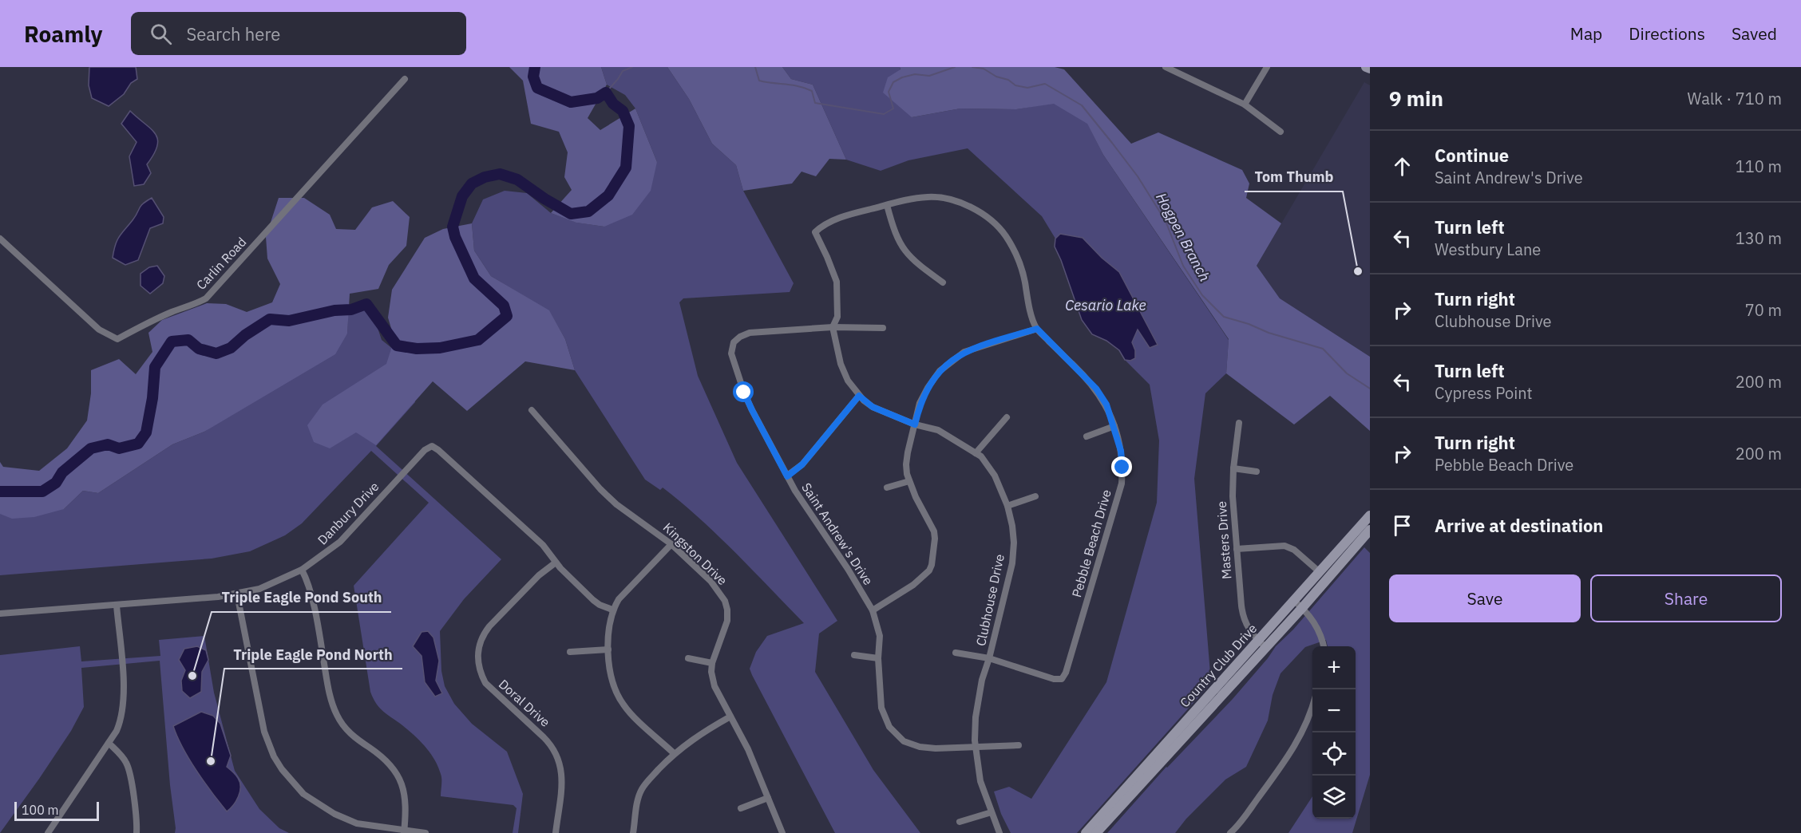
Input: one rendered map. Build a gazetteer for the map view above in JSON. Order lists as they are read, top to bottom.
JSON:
{
  "streets": {
    "main road": ["Country Club Drive"],
    "street": [
      "Carlin Road",
      "Danbury Drive",
      "Saint Andrew's Drive",
      "Masters Drive",
      "Pebble Beach Drive",
      "Kingston Drive",
      "Clubhouse Drive",
      "Doral Drive"
    ]
  },
  "crossings": [
    ["Danbury Drive", "Doral Drive"],
    ["Saint Andrew's Drive", "Clubhouse Drive"],
    ["Masters Drive", "Country Club Drive"],
    ["Pebble Beach Drive", "Clubhouse Drive"]
  ],
  "water": ["Hogpen Branch", "Cesario Lake"],
  "places": ["Tom Thumb", "Triple Eagle Pond South", "Triple Eagle Pond North"],
  "scale_bar": "100 m",
  "page": {
    "header": "Roamly",
    "search": "Search here",
    "nav": ["Map", "Directions", "Saved"],
    "heading": ["9 min", "Walk · 710 m"],
    "list": [
      ["Continue", "Saint Andrew's Drive", "110 m"],
      ["Turn left", "Westbury Lane", "130 m"],
      ["Turn right", "Clubhouse Drive", "70 m"],
      ["Turn left", "Cypress Point", "200 m"],
      ["Turn right", "Pebble Beach Drive", "200 m"],
      "Arrive at destination"
    ],
    "buttons": ["Save", "Share"],
    "map_buttons": ["+", "−"],
    "scale": "100 m"
  }
}
